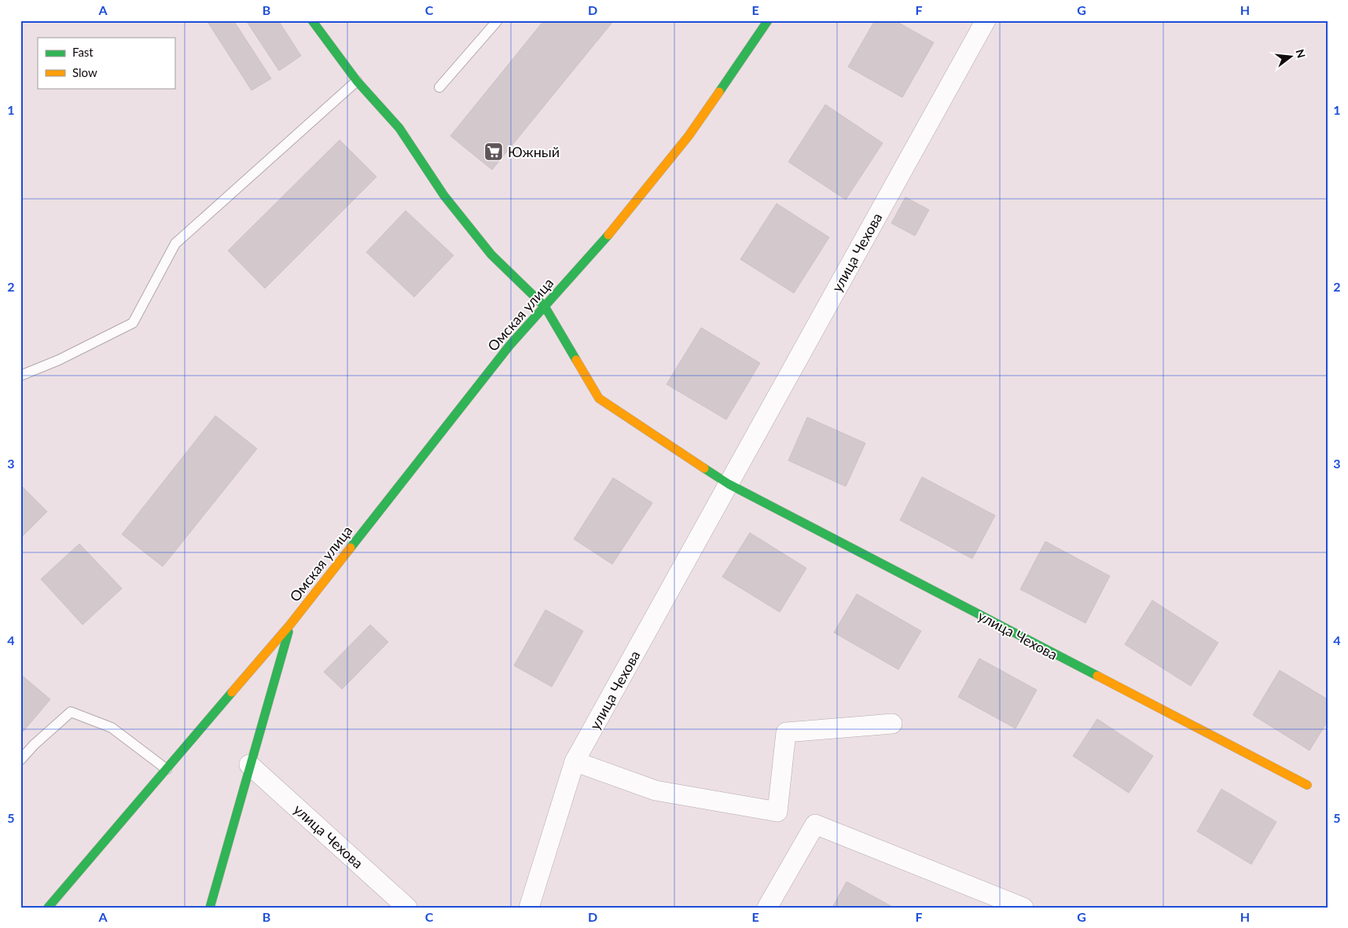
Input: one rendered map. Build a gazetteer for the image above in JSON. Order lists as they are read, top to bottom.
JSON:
{
  "streets": {
    "street": ["улица Чехова", "Омская улица"]
  },
  "places": {
    "supermarket": ["Южный"]
  },
  "legend": ["Fast", "Slow"],
  "north": "right",
  "grid": {
    "columns": [
      "A",
      "B",
      "C",
      "D",
      "E",
      "F",
      "G",
      "H"
    ],
    "rows": [
      "1",
      "2",
      "3",
      "4",
      "5"
    ]
  }
}
